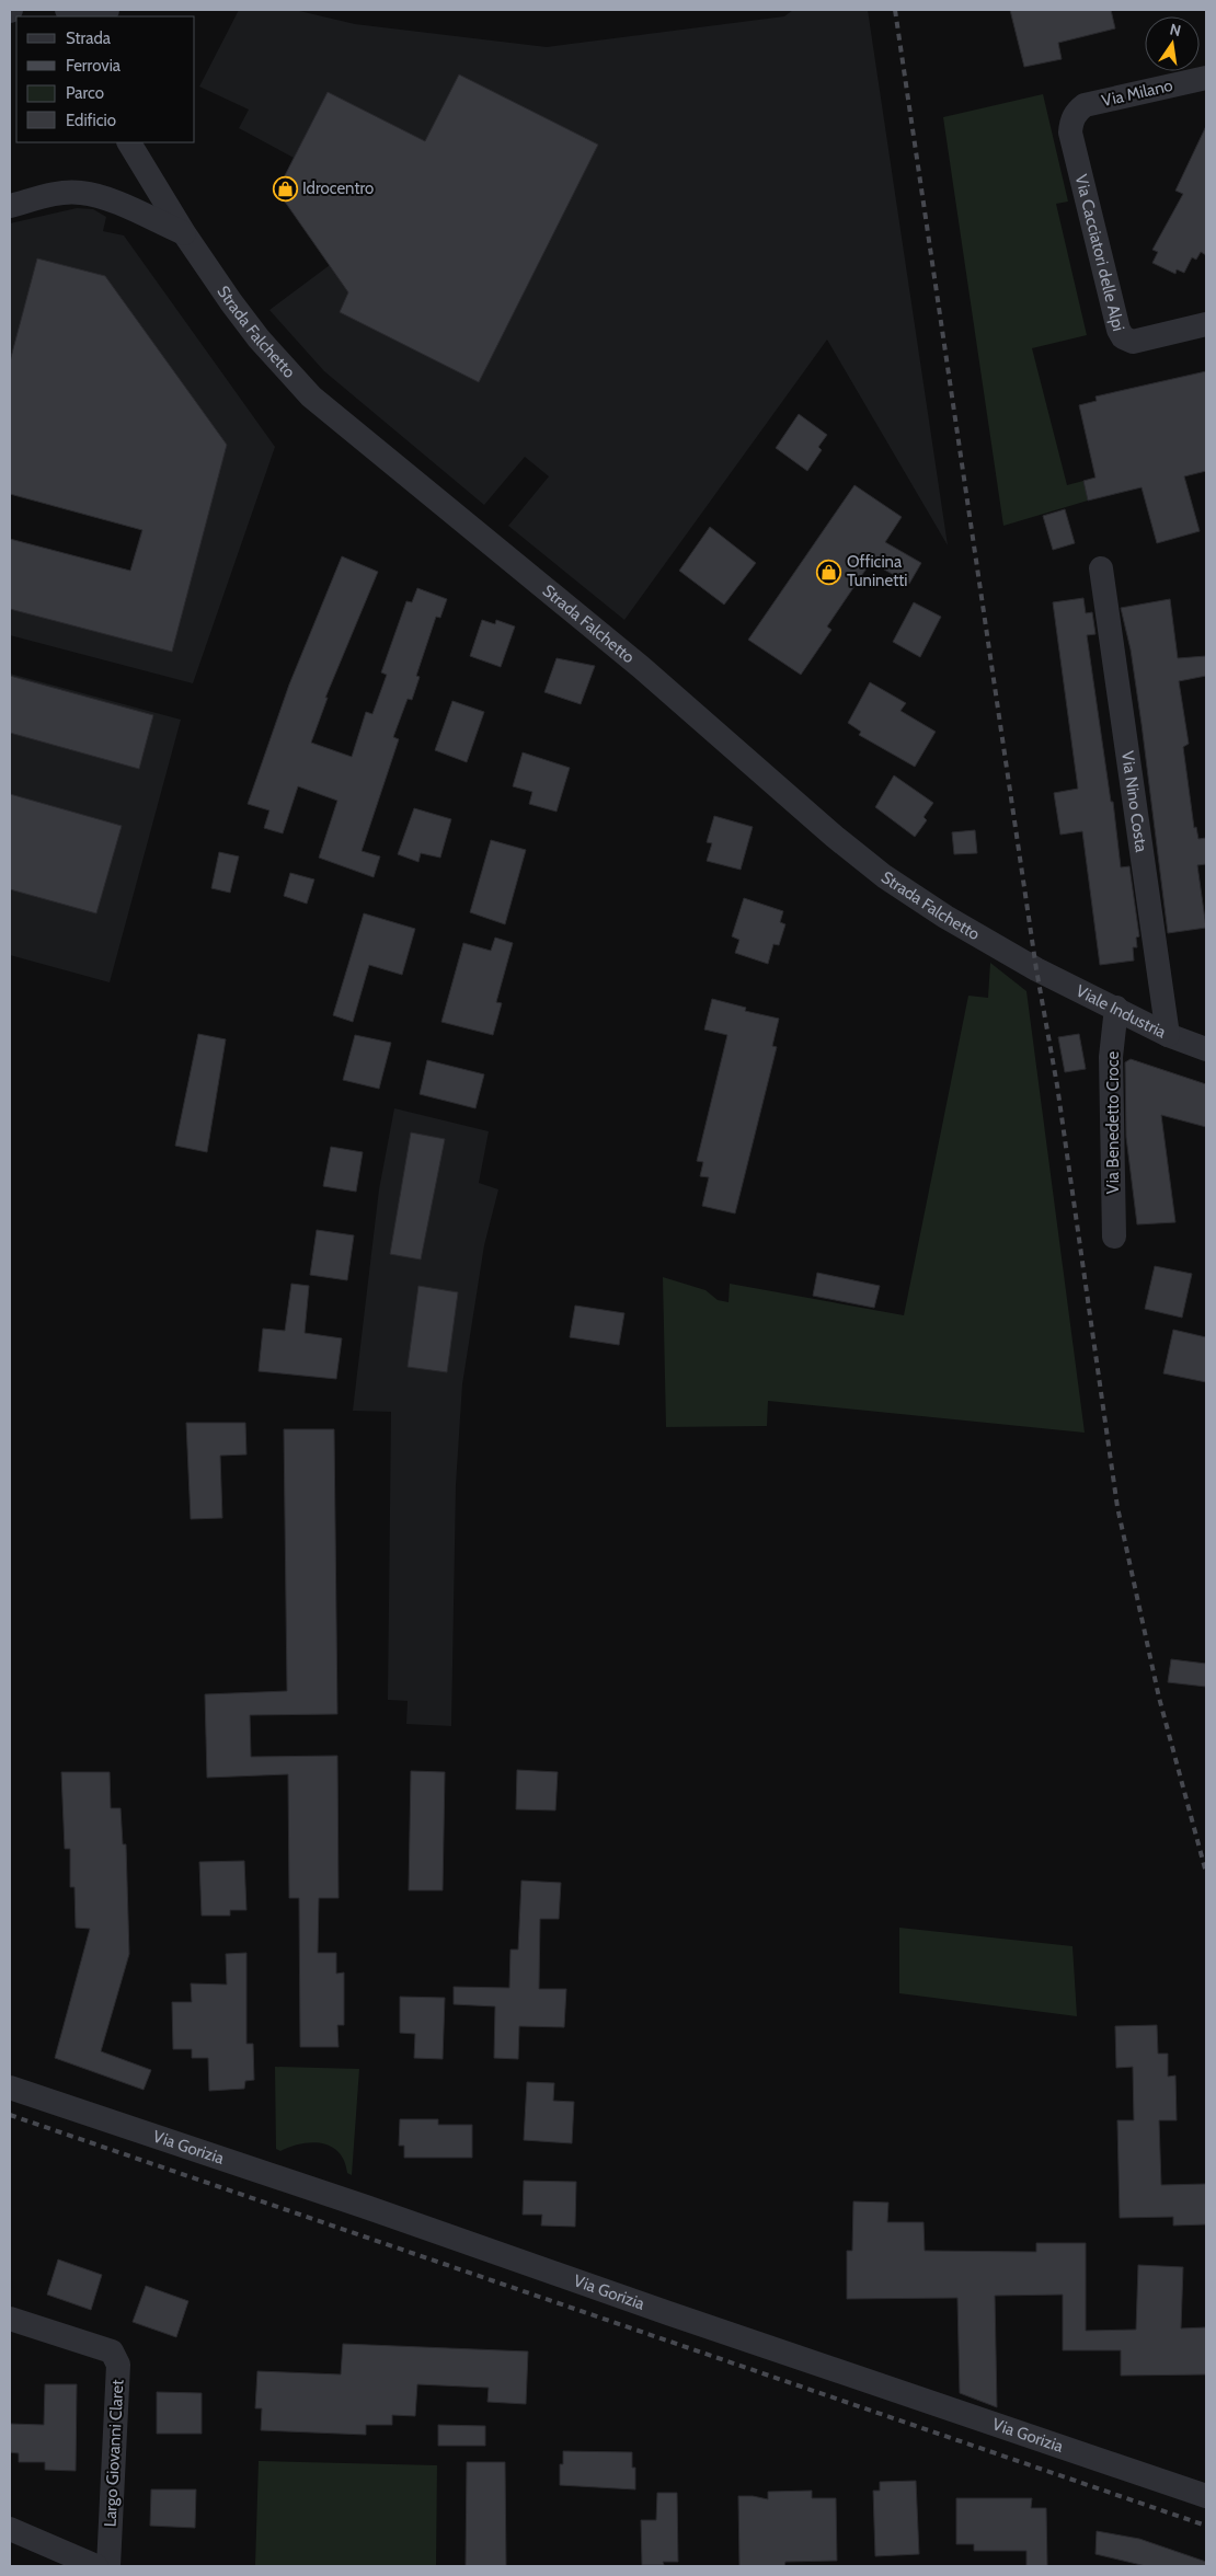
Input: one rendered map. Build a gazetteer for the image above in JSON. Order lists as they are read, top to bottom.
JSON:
{
  "streets": {
    "street": [
      "Via Milano",
      "Via Cacciatori delle Alpi",
      "Strada Falchetto",
      "Via Nino Costa",
      "Viale Industria",
      "Via Benedetto Croce",
      "Via Gorizia",
      "Largo Giovanni Claret"
    ]
  },
  "crossings": [
    ["Via Milano", "Via Cacciatori delle Alpi"],
    ["Strada Falchetto", "Viale Industria"],
    ["Via Nino Costa", "Viale Industria"],
    ["Viale Industria", "Via Benedetto Croce"]
  ],
  "places": {
    "shop": ["Idrocentro", "Officina Tuninetti"]
  },
  "legend": [
    "Strada",
    "Ferrovia",
    "Parco",
    "Edificio"
  ],
  "north": "top"
}
